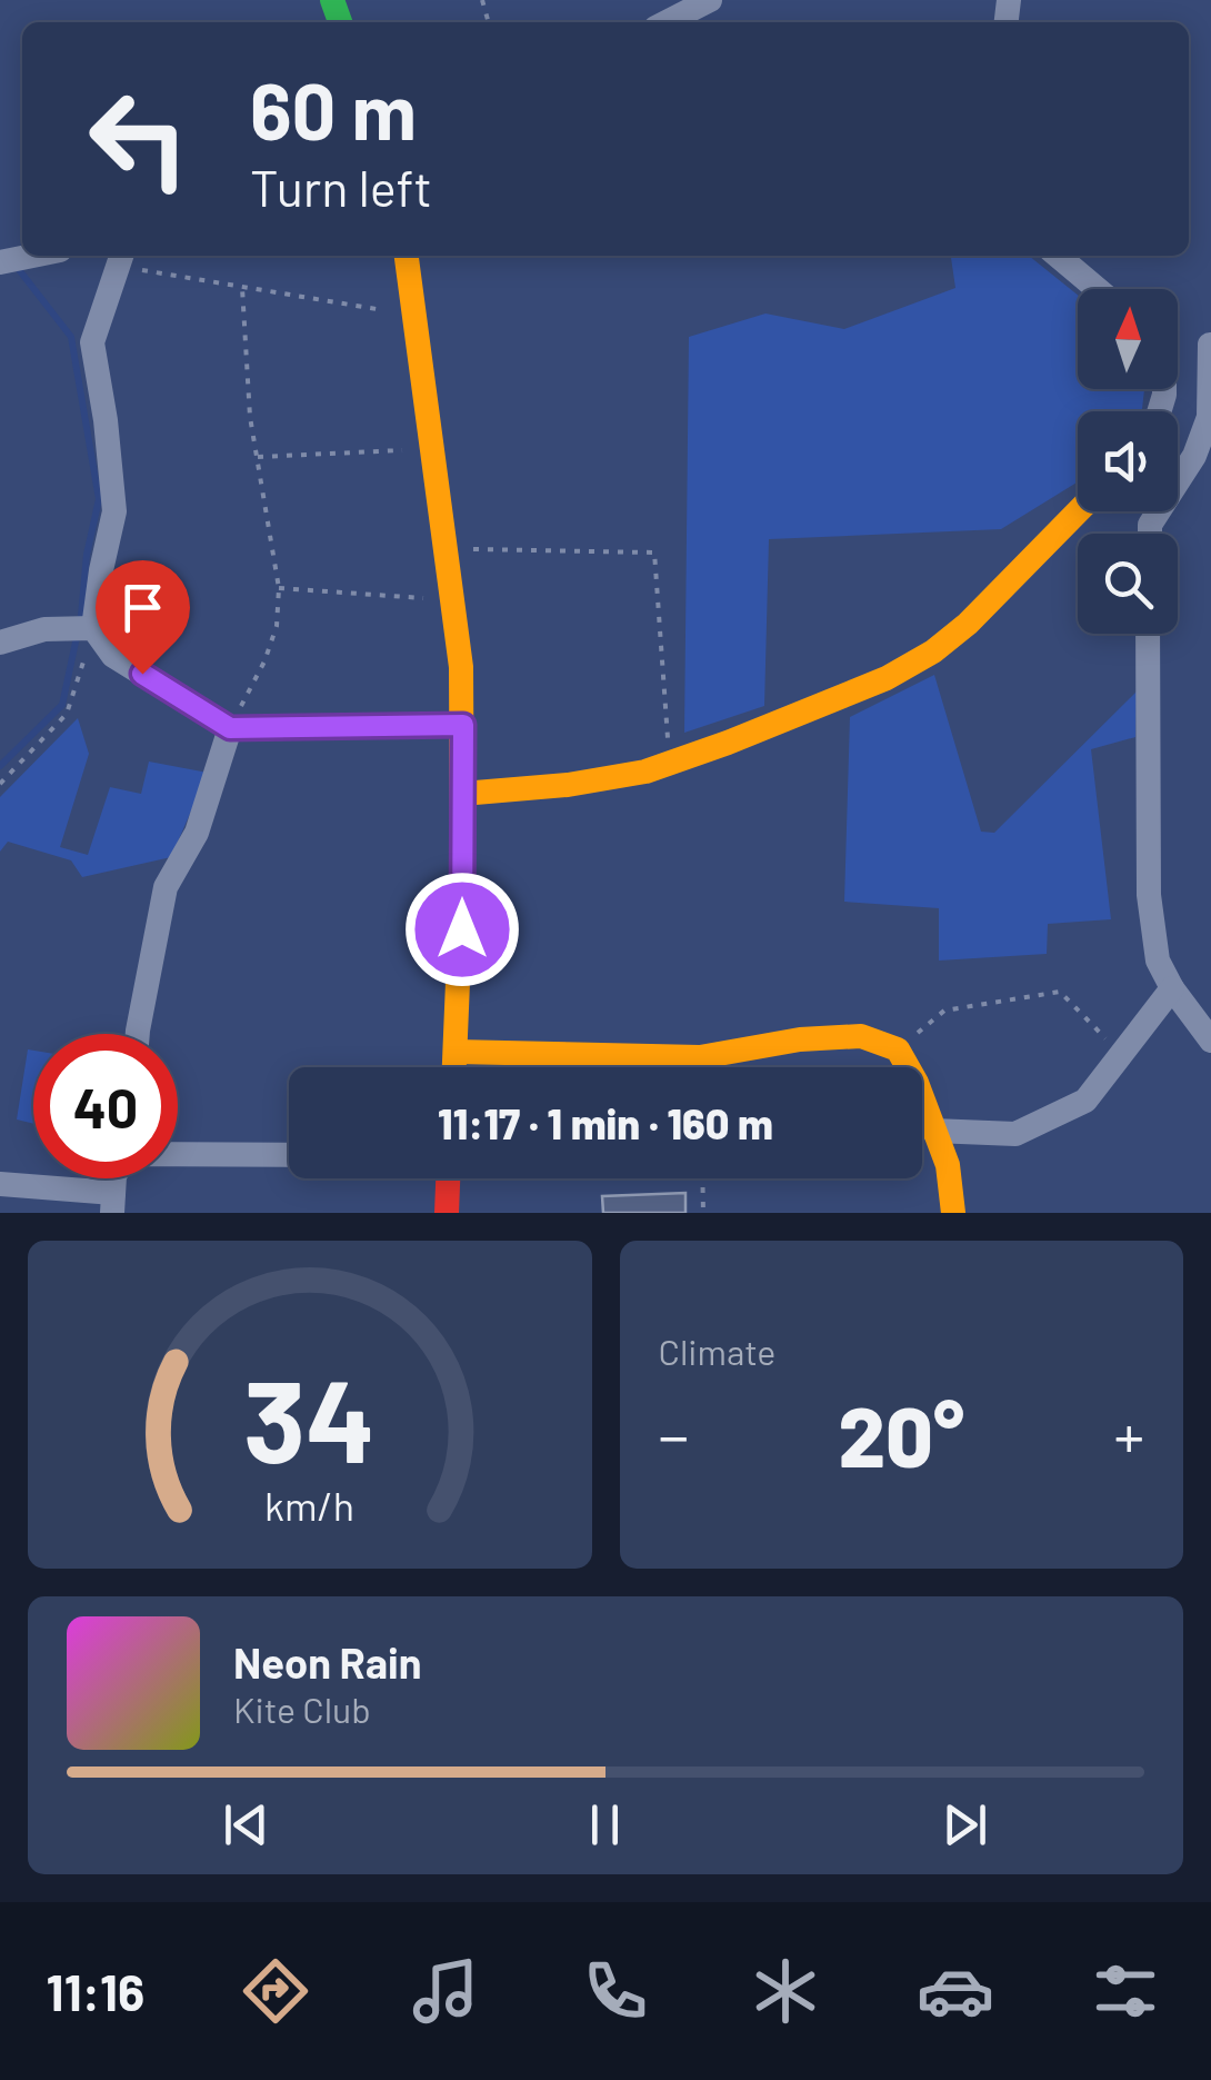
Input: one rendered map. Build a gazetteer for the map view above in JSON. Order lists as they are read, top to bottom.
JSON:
{
  "north": "top",
  "page": {
    "turn": ["60 m", "Turn left"],
    "limit": "40",
    "trip": "11:17 · 1 min · 160 m",
    "tile": "Climate",
    "heat": ["−", "20°", "+"],
    "song": ["Neon Rain", "Kite Club"],
    "tabs": "11:16",
    "gauge": ["34", "km/h"]
  }
}
